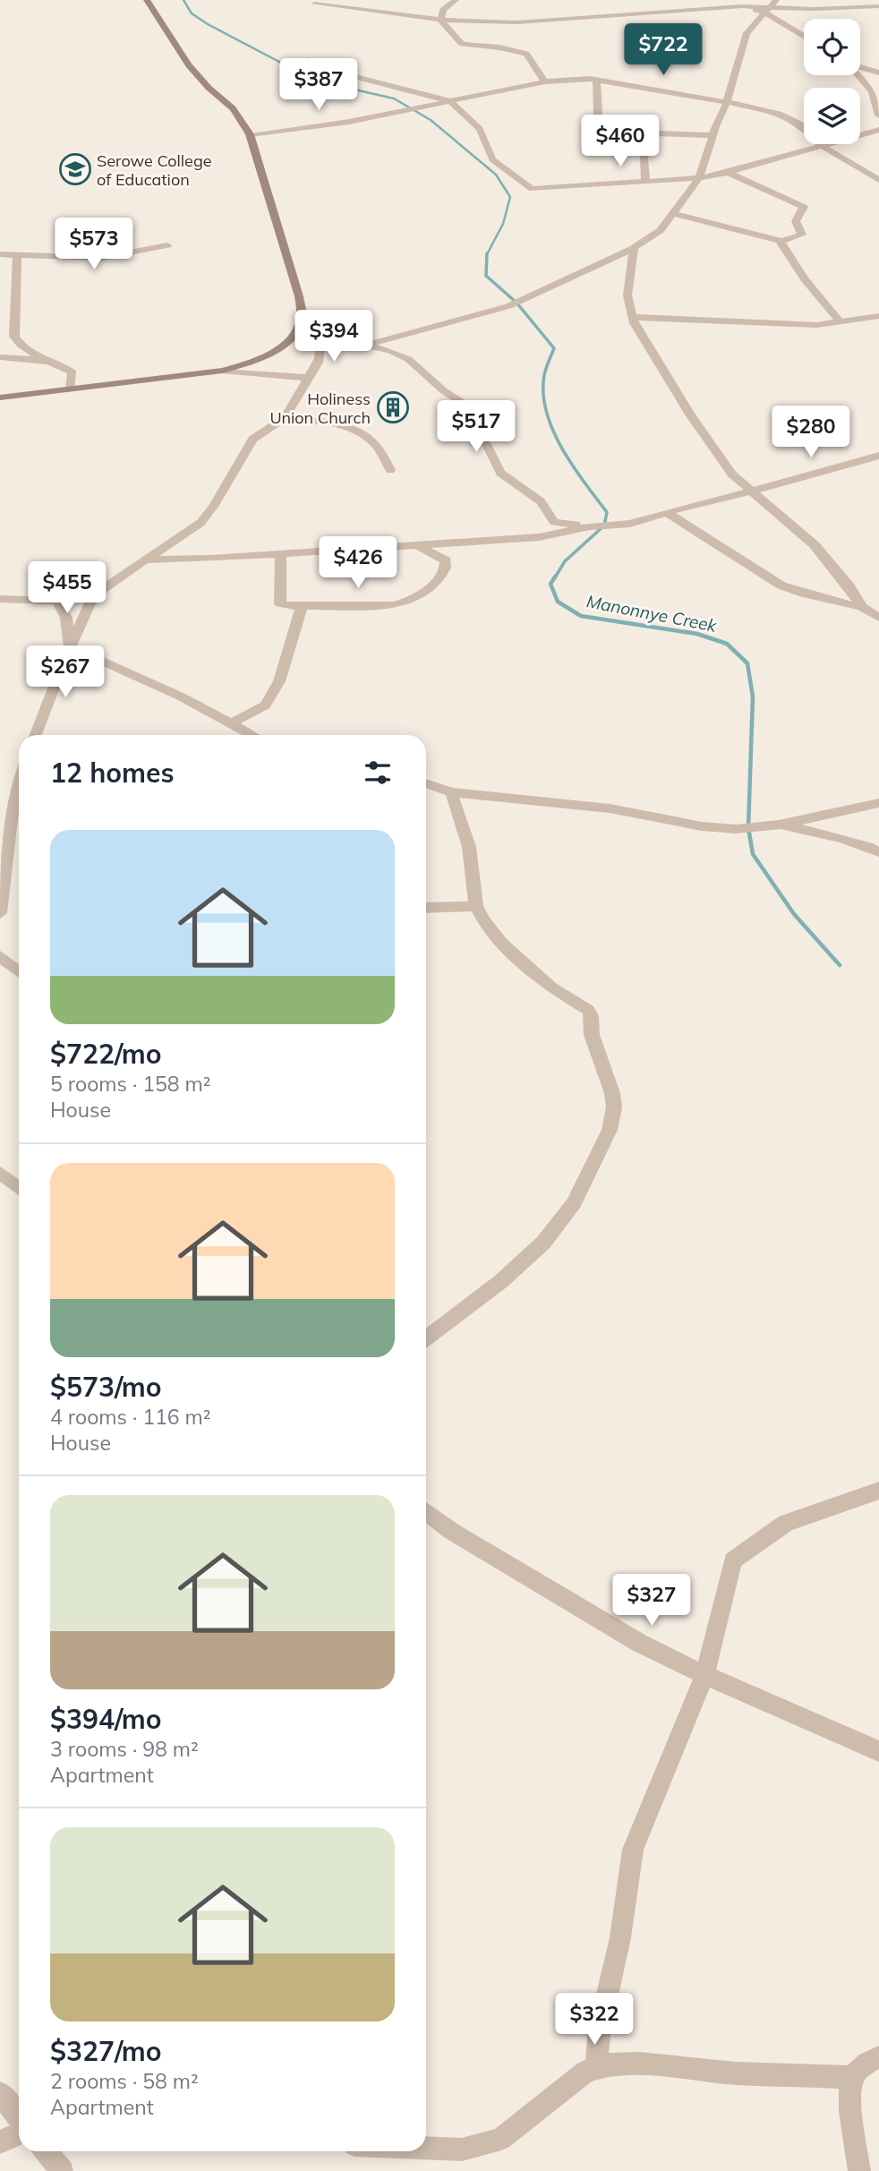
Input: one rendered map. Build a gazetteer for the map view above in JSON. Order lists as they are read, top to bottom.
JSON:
{
  "water": ["Manonnye Creek"],
  "places": {
    "school or university": ["Serowe College of Education"],
    "building": ["Holiness Union Church"]
  },
  "page": {
    "price": [
      "$722",
      "$387",
      "$460",
      "$573",
      "$394",
      "$517",
      "$280",
      "$426",
      "$455",
      "$267",
      "$327",
      "$322"
    ],
    "heading": "12 homes",
    "list": [
      {
        "name": "$722/mo",
        "note": "5 rooms · 158 m² · House"
      },
      {
        "name": "$573/mo",
        "note": "4 rooms · 116 m² · House"
      },
      {
        "name": "$394/mo",
        "note": "3 rooms · 98 m² · Apartment"
      },
      {
        "name": "$327/mo",
        "note": "2 rooms · 58 m² · Apartment"
      }
    ]
  }
}
